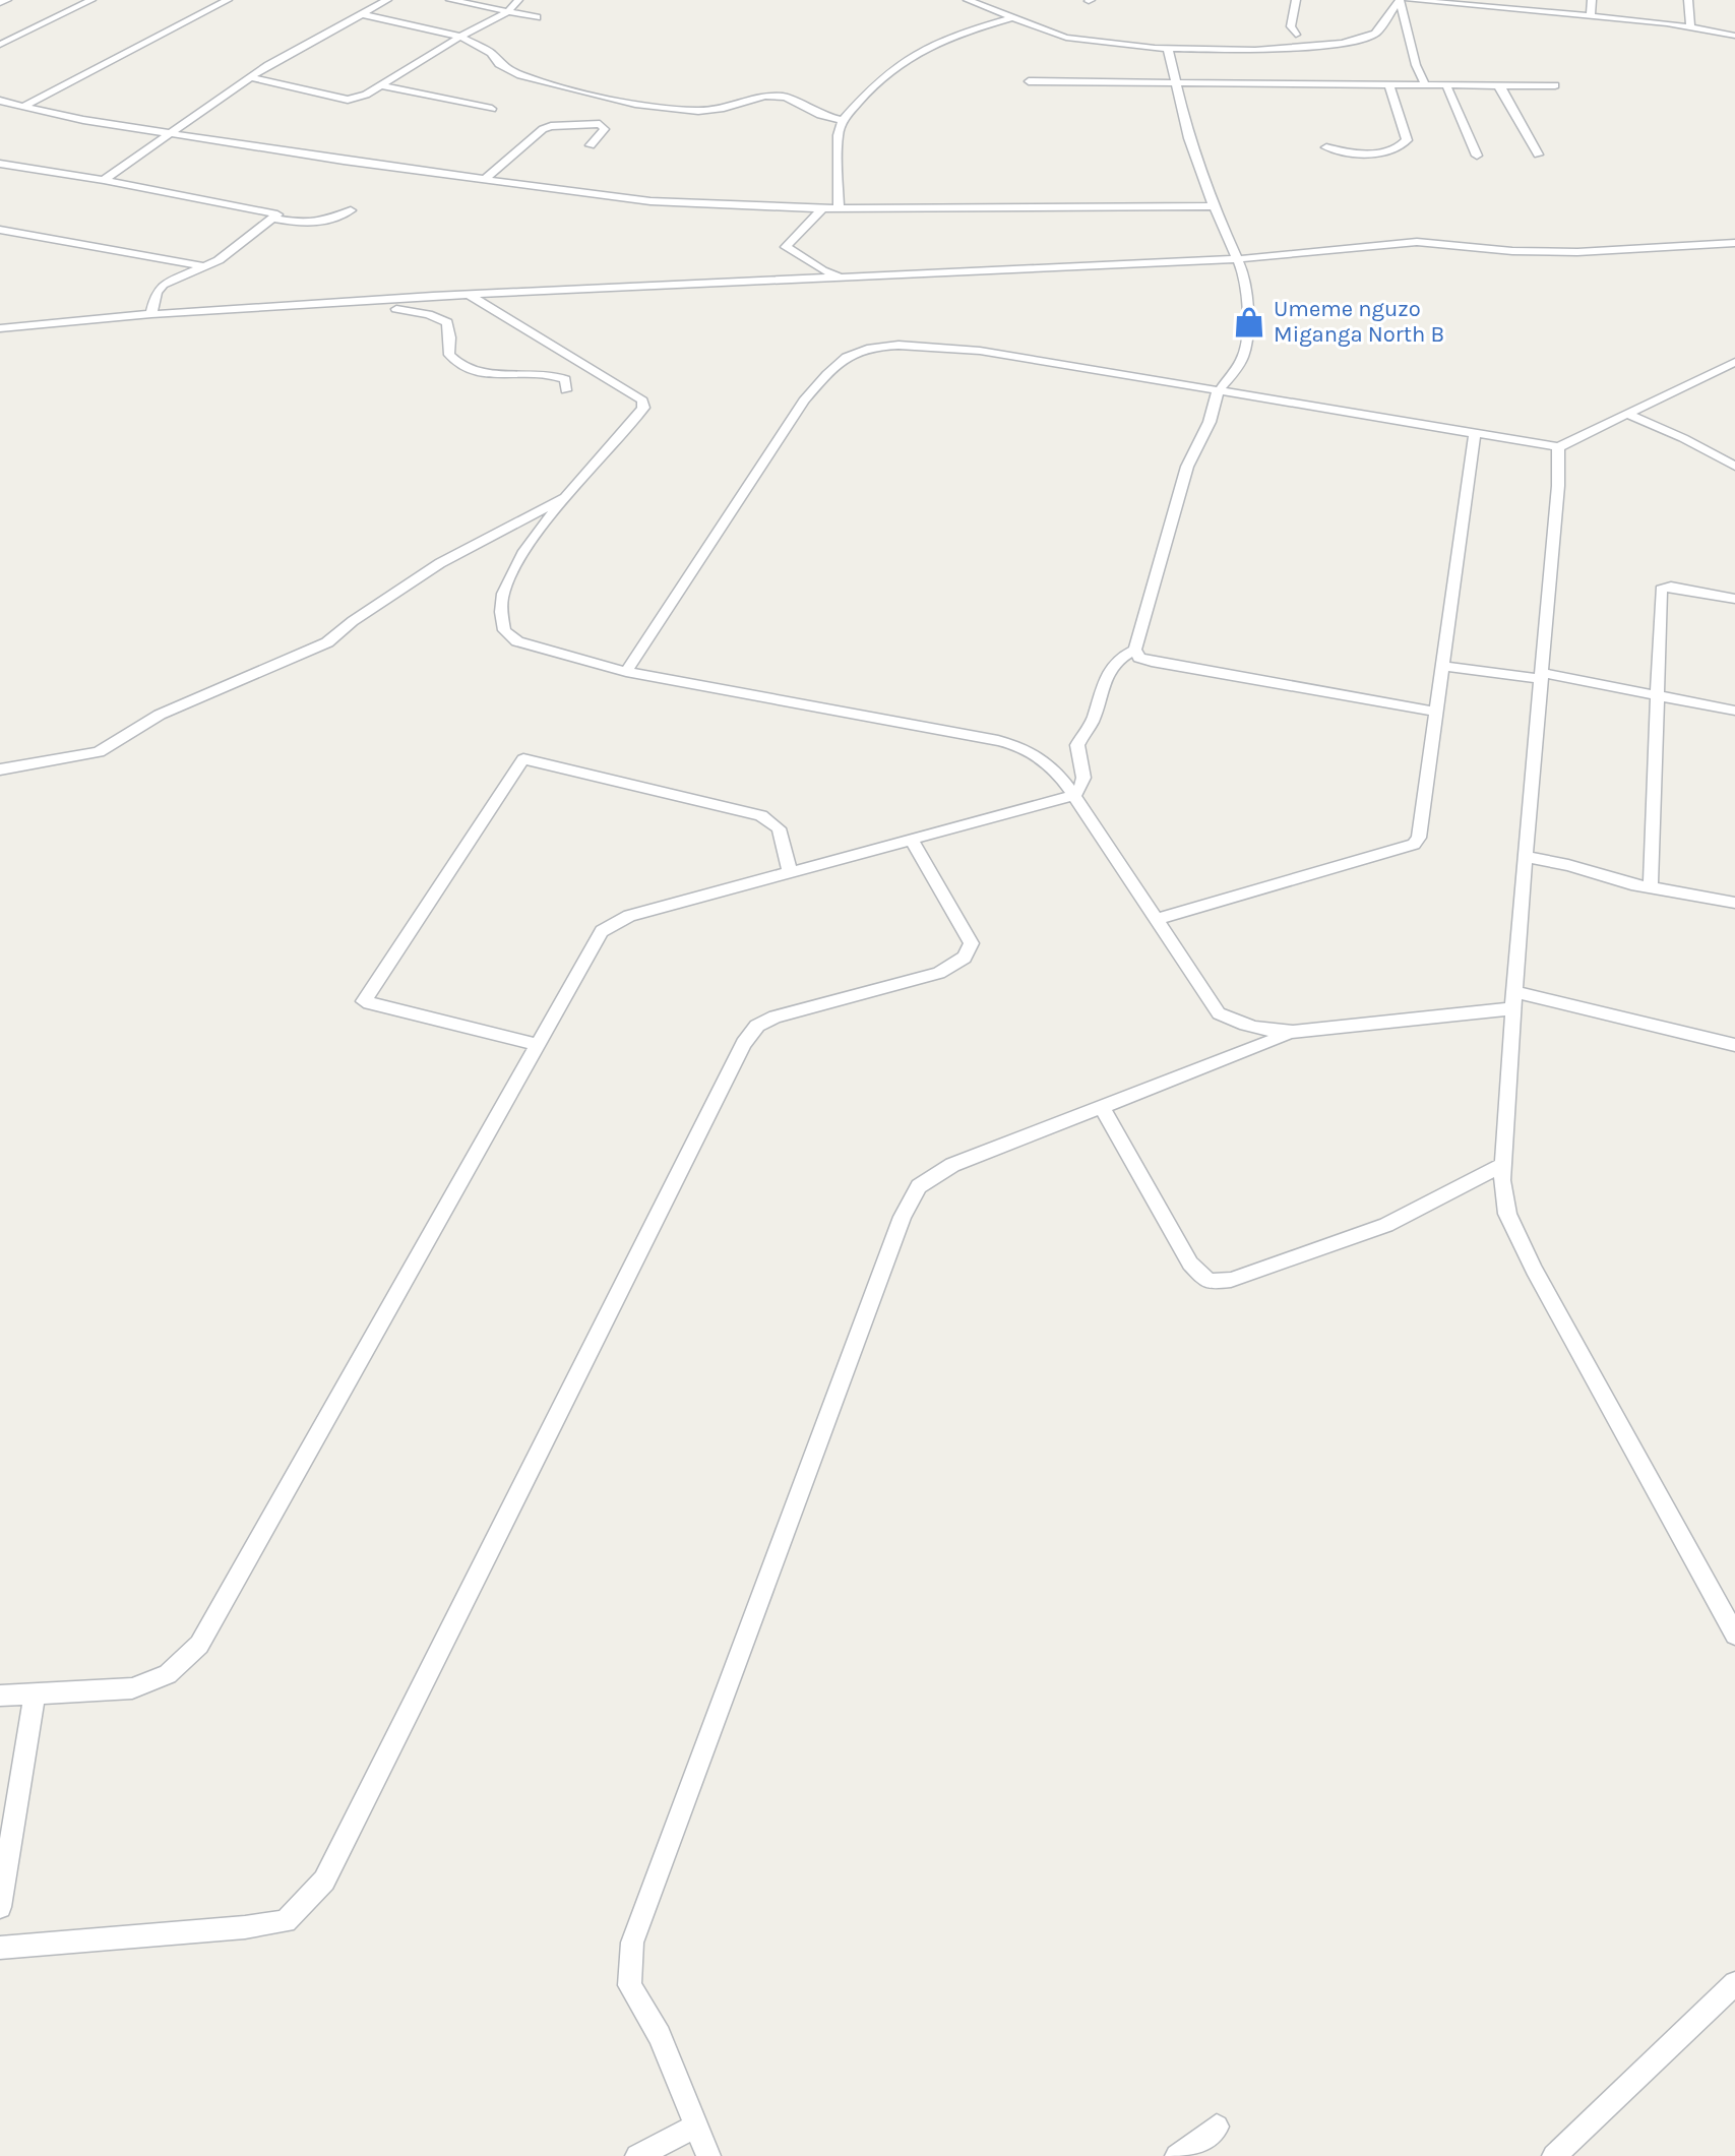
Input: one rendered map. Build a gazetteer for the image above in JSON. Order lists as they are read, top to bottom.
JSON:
{
  "places": {
    "shop": ["Umeme nguzo Miganga North B"]
  }
}
